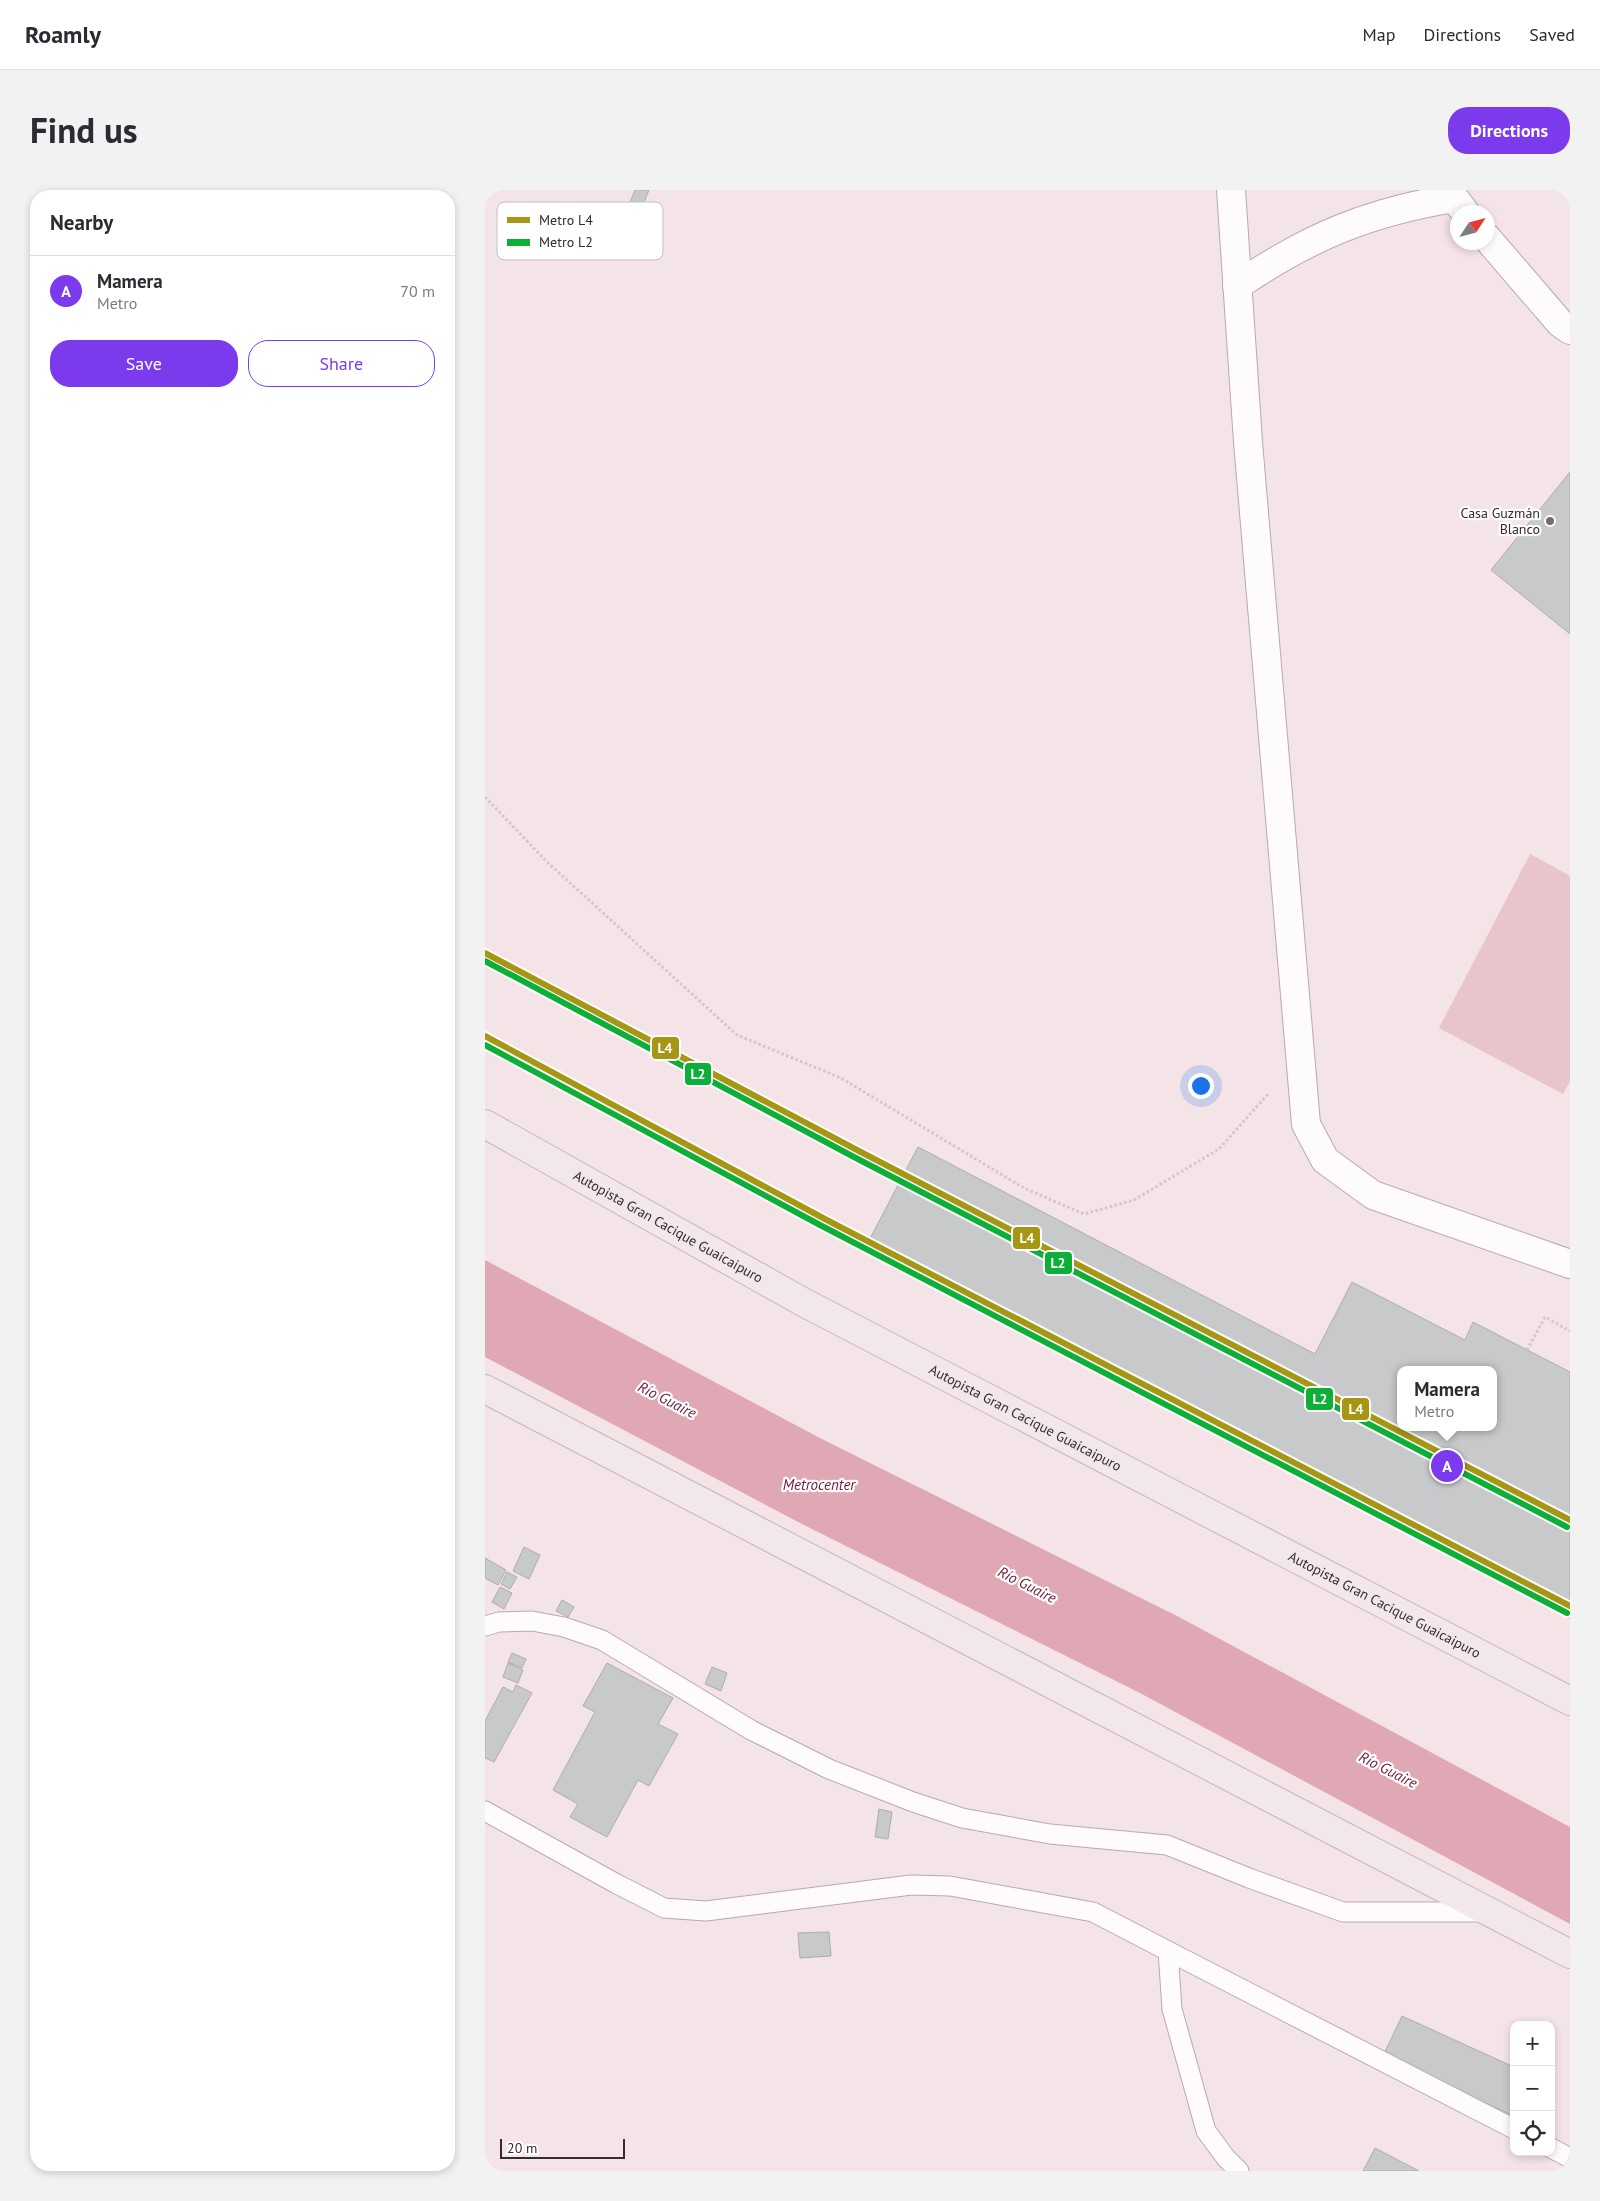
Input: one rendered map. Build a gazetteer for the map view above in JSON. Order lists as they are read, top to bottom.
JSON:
{
  "streets": {
    "highway": ["Autopista Gran Cacique Guaicaipuro"]
  },
  "water": ["Río Guaire", "Metrocenter"],
  "places": ["Casa Guzmán Blanco"],
  "lines": ["metro line L4", "metro line L2"],
  "legend": ["Metro L4", "Metro L2"],
  "scale_bar": "20 m",
  "north": "top right",
  "page": {
    "header": "Roamly",
    "nav": ["Map", "Directions", "Saved"],
    "title": "Find us",
    "buttons": [
      "Directions",
      ["Save", "Share"]
    ],
    "heading": "Nearby",
    "list": [
      {
        "mark": "A",
        "name": "Mamera",
        "note": "Metro",
        "value": "70 m"
      }
    ],
    "popup": ["Mamera", "Metro"],
    "pins": "A",
    "map_buttons": ["+", "−"],
    "scale": "20 m"
  }
}
